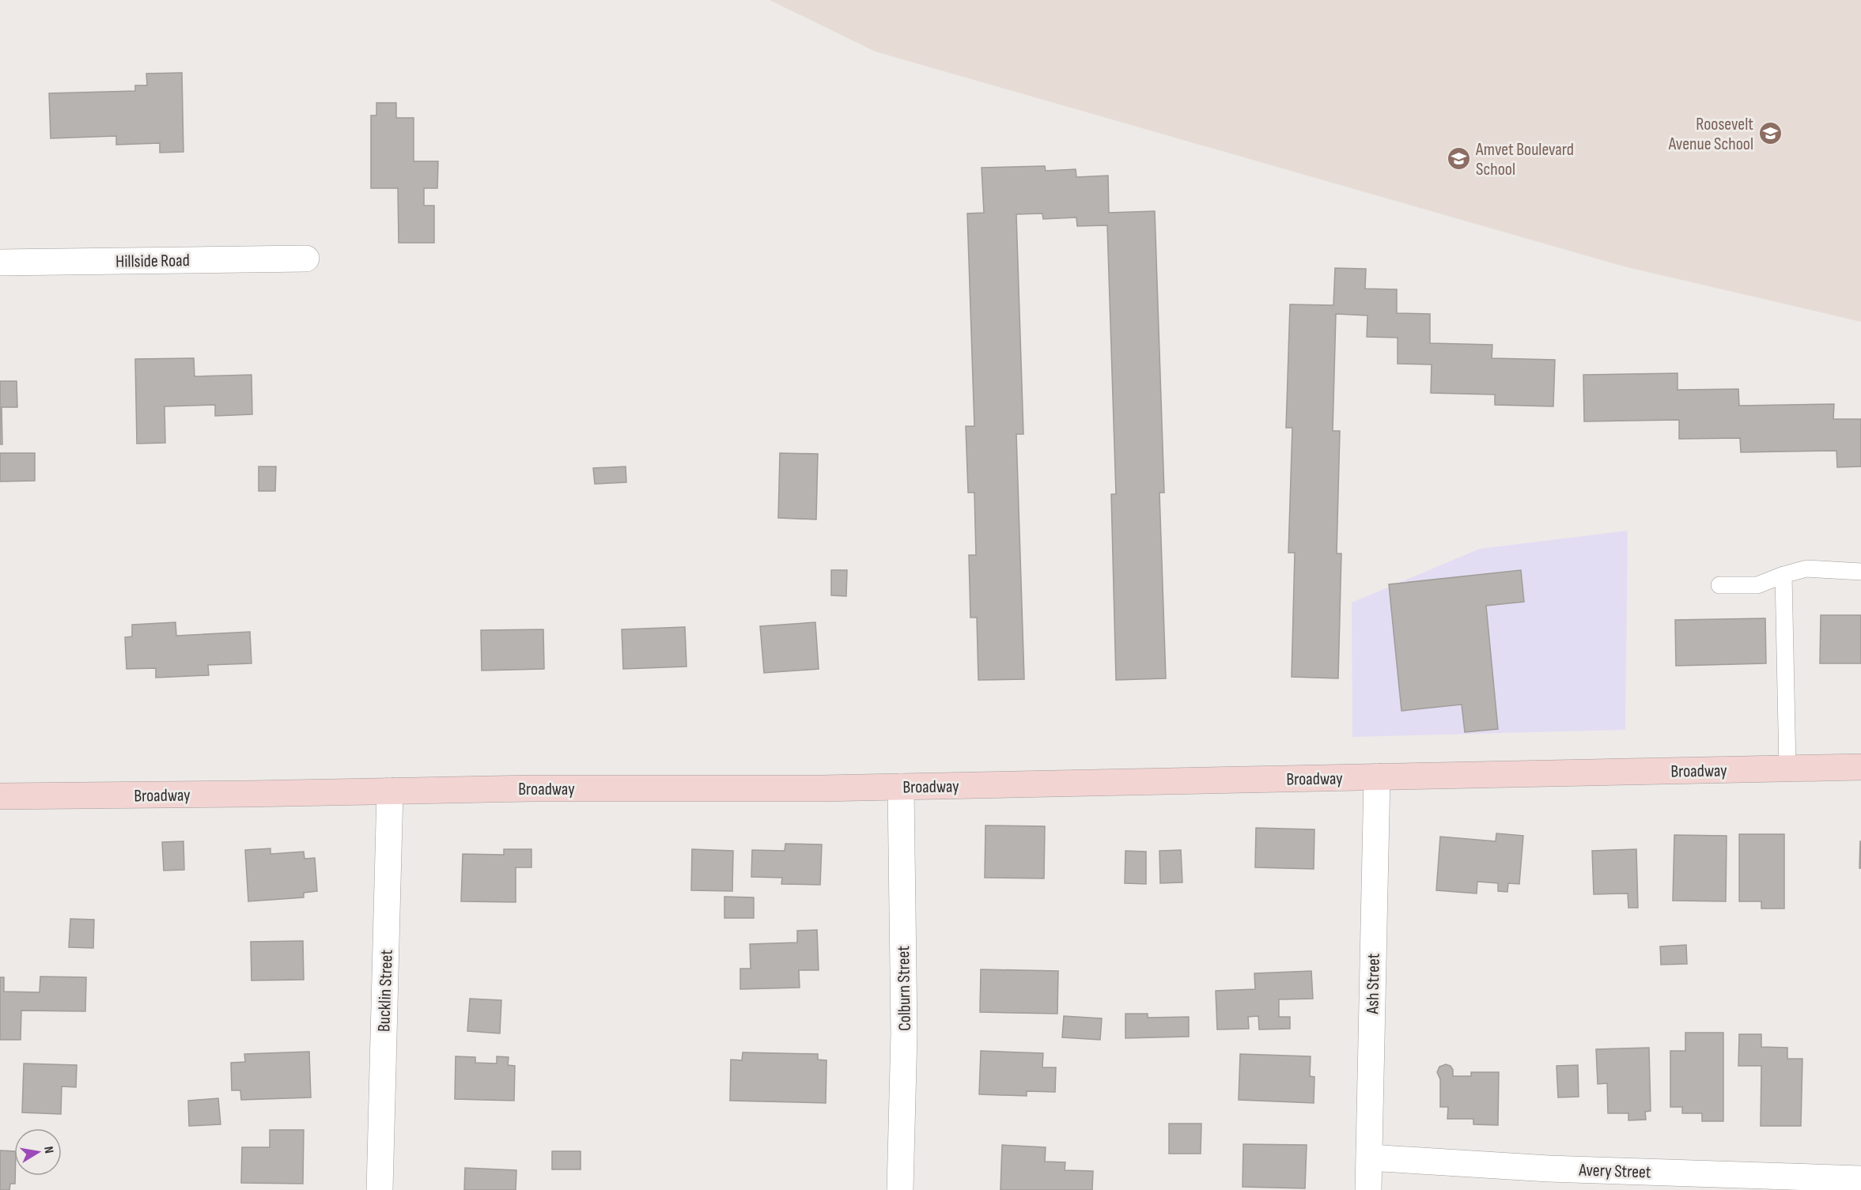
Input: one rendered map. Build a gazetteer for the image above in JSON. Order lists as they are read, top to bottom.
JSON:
{
  "streets": {
    "street": [
      "Hillside Road",
      "Broadway",
      "Ash Street",
      "Colburn Street",
      "Bucklin Street",
      "Avery Street"
    ]
  },
  "crossings": [
    ["Broadway", "Ash Street"],
    ["Broadway", "Colburn Street"],
    ["Broadway", "Bucklin Street"],
    ["Ash Street", "Avery Street"]
  ],
  "places": {
    "school or university": ["Roosevelt Avenue School", "Amvet Boulevard School"]
  },
  "north": "right"
}
